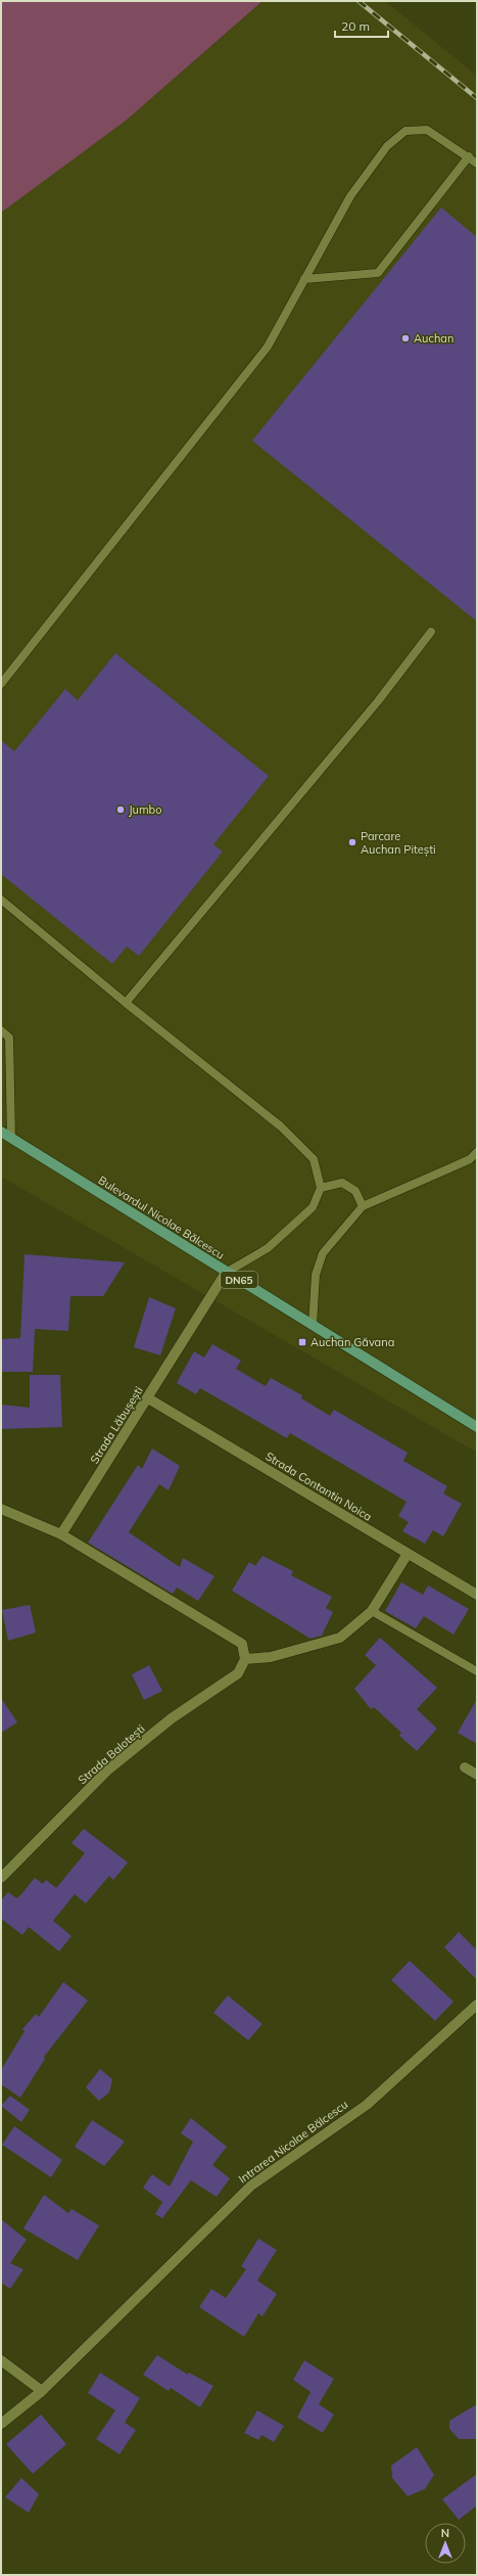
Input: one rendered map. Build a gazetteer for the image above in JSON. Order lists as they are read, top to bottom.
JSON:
{
  "streets": {
    "main road": ["Bulevardul Nicolae Bălcescu", "DN65"],
    "street": [
      "Strada Lăbușești",
      "Strada Contantin Noica",
      "Strada Balotești",
      "Intrarea Nicolae Bălcescu"
    ]
  },
  "crossings": [
    ["Bulevardul Nicolae Bălcescu", "Strada Lăbușești"],
    ["Strada Lăbușești", "Strada Contantin Noica"]
  ],
  "places": {
    "other": ["Auchan", "Jumbo", "Parcare Auchan Pitești"],
    "transit": ["Auchan Găvana"]
  },
  "scale_bar": "20 m",
  "north": "top"
}
